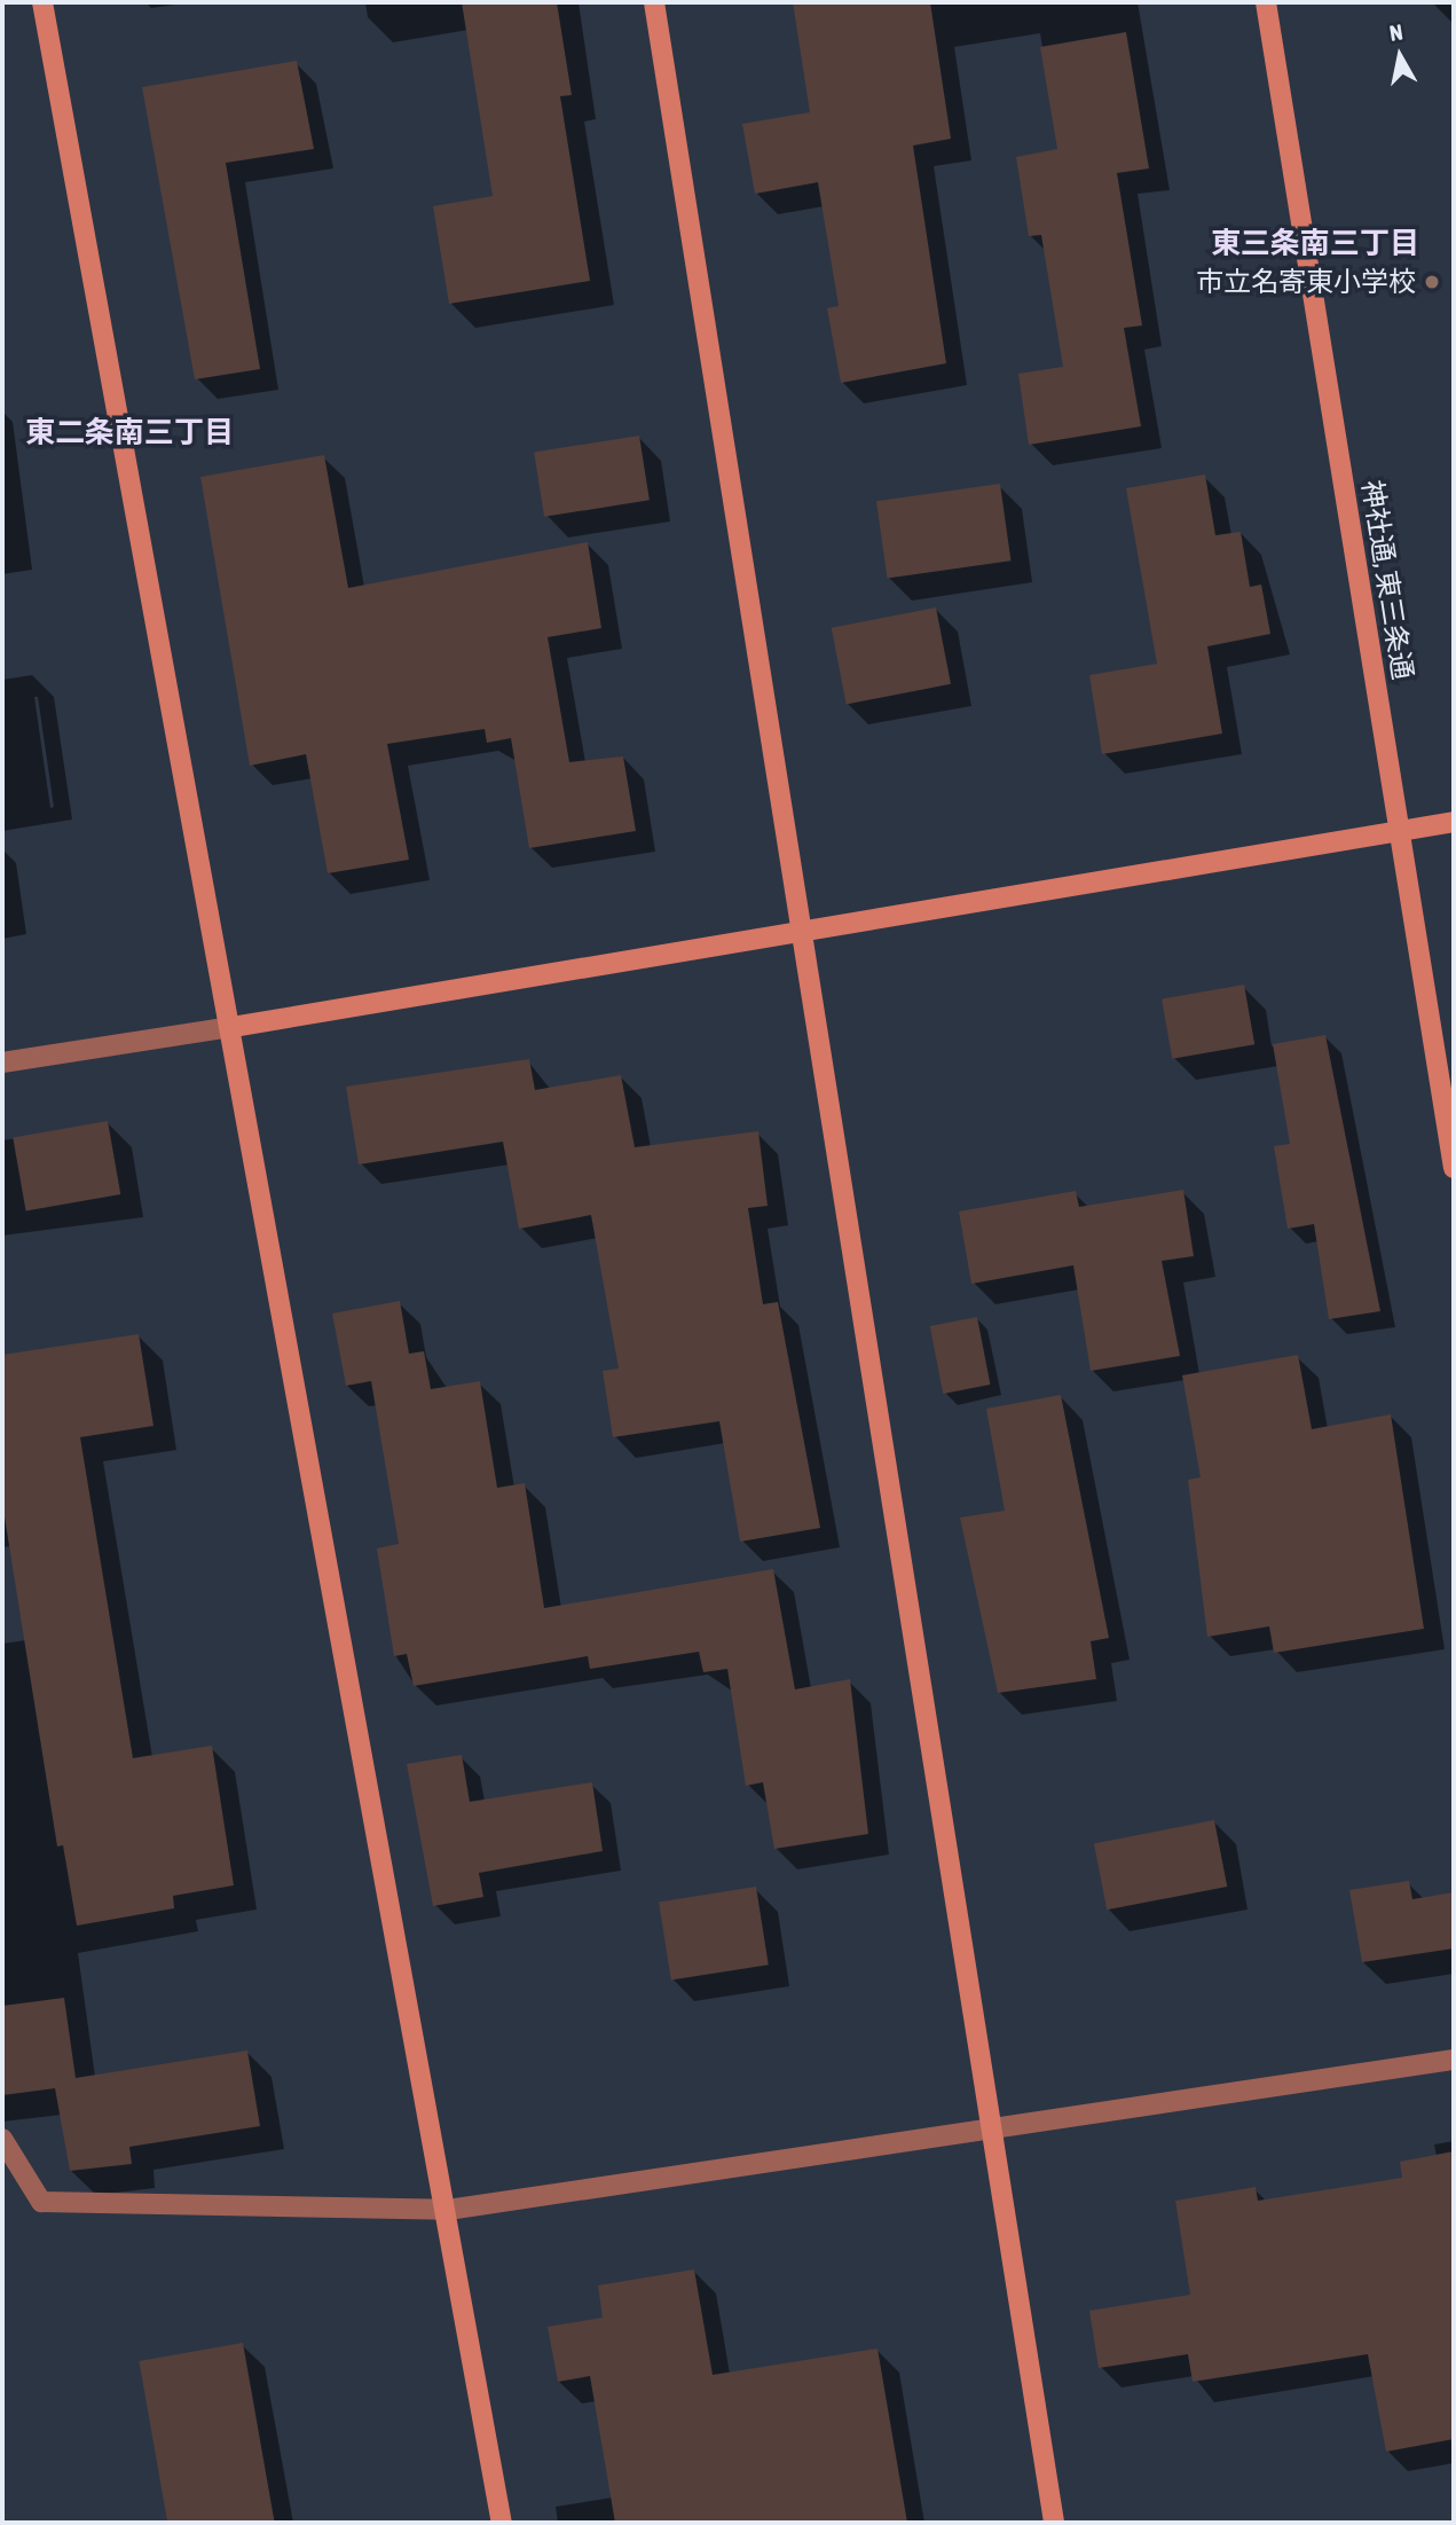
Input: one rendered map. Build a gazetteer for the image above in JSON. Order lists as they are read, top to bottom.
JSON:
{
  "streets": {
    "street": ["神社通, 東三条通"]
  },
  "districts": ["東三条南三丁目", "東二条南三丁目"],
  "places": ["市立名寄東小学校"],
  "north": "top"
}
